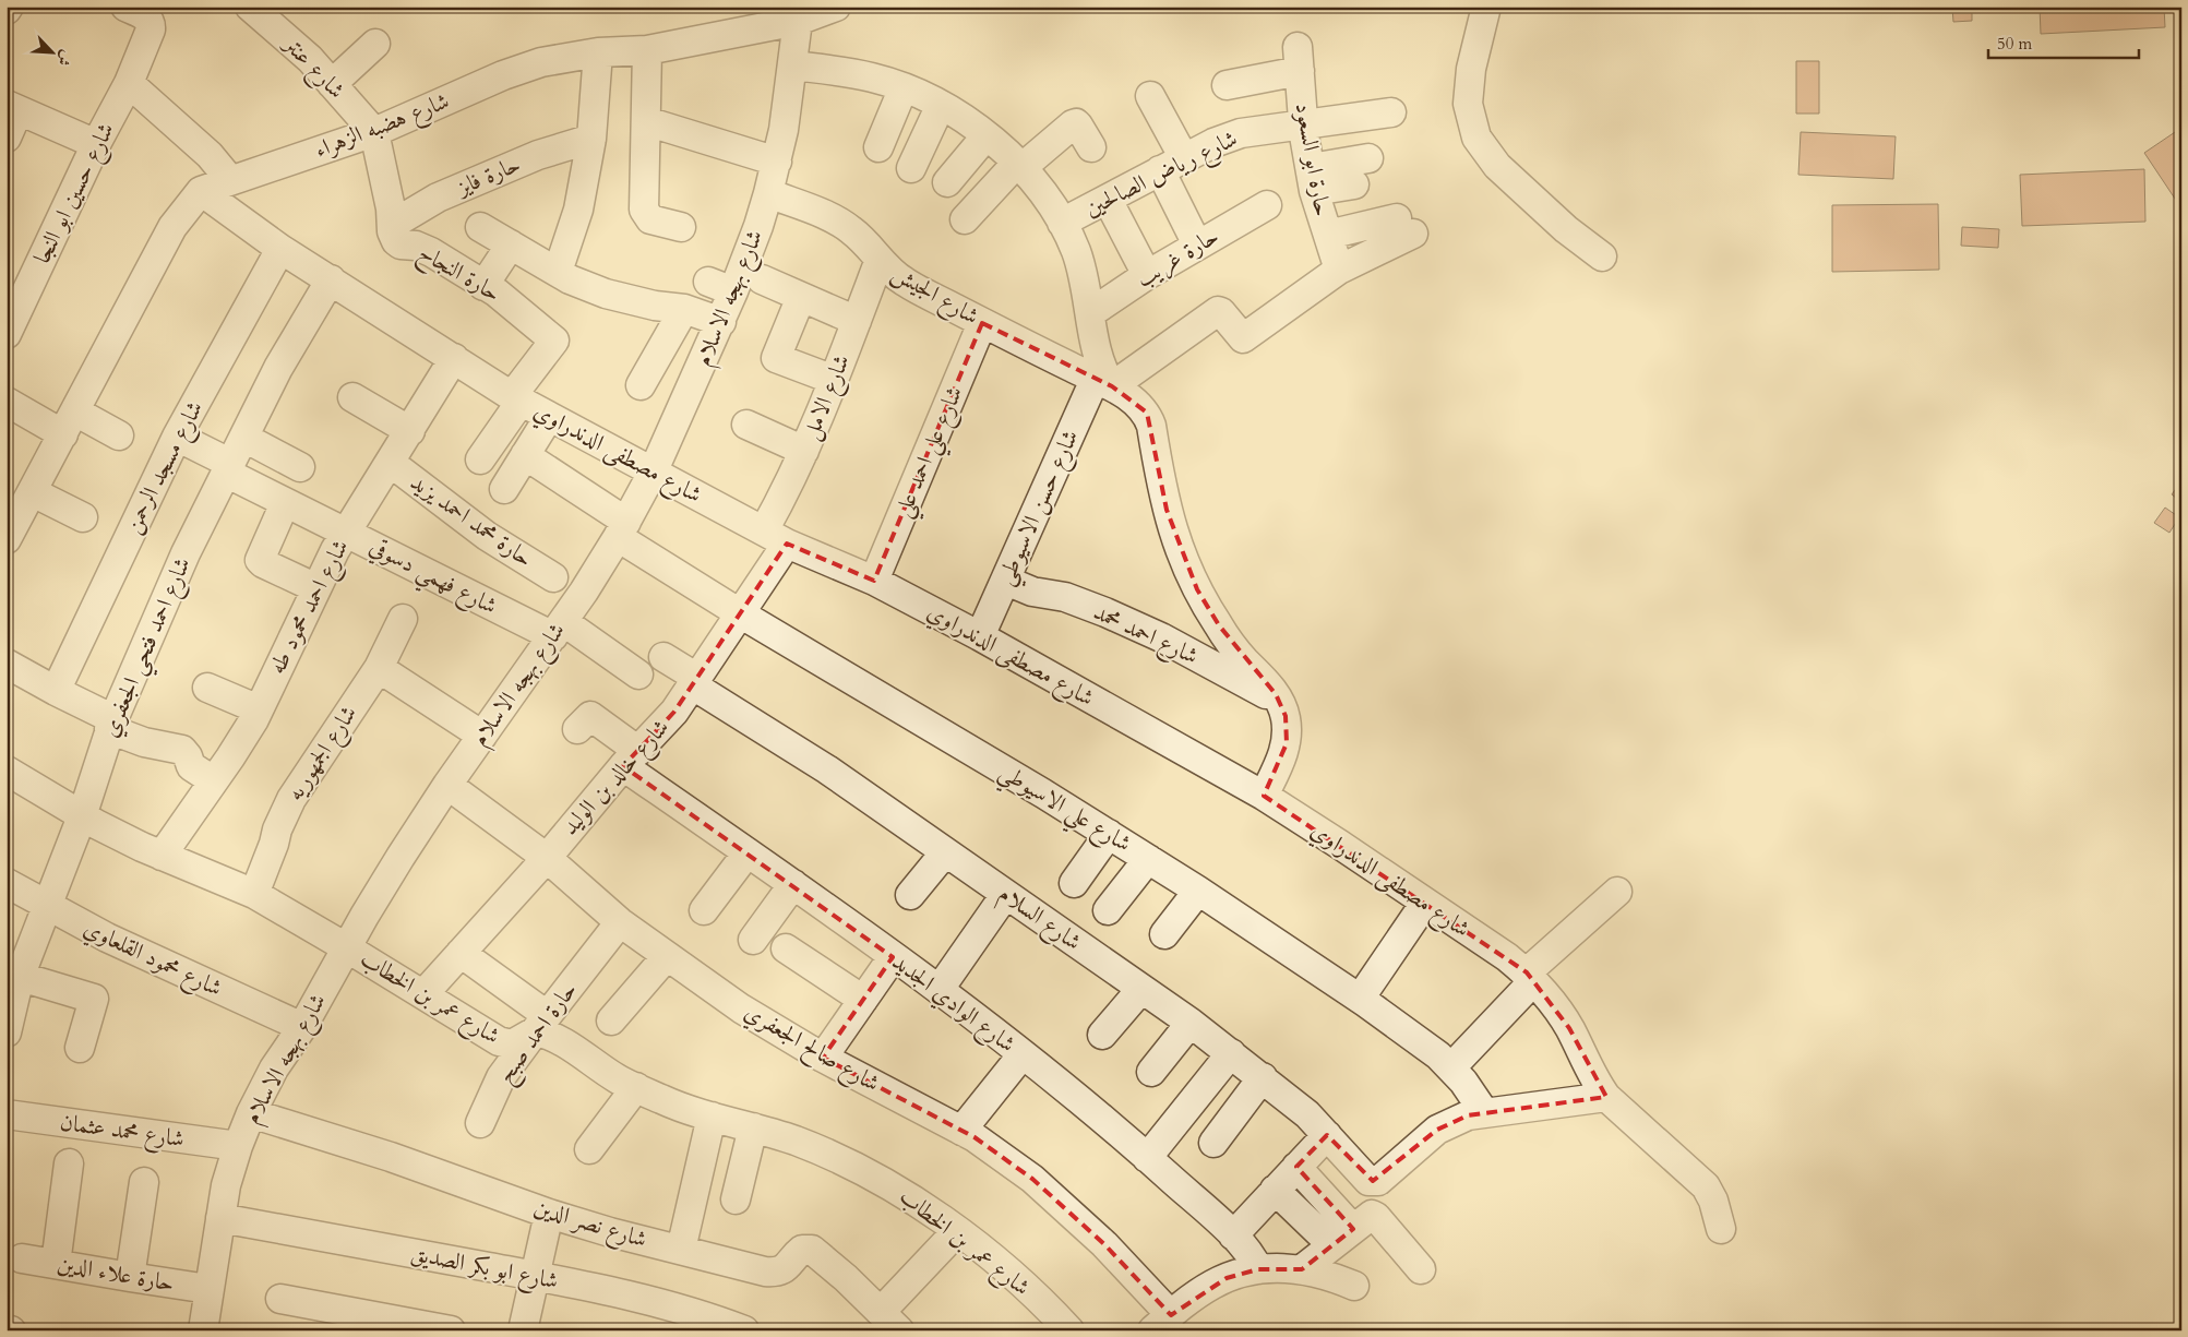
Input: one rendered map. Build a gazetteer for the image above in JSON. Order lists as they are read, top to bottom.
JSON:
{
  "streets": {
    "street": [
      "شارع عنتر",
      "شارع هضبه الزهراء",
      "حارة ابو السعود",
      "شارع رياض الصالحين",
      "حارة فايز",
      "شارع حسين ابو النجا",
      "حارة غريب",
      "حارة النجاح",
      "شارع الجيش",
      "شارع بهجه الاسلام",
      "شارع الامل",
      "شارع علي احمد علي",
      "شارع مصطفى الدندراوي",
      "شارع مسجد الرحمن",
      "شارع حسن الاسيوطي",
      "حارة محمد احمد يزيد",
      "شارع فهمي دسوقي",
      "شارع احمد محمود طه",
      "شارع احمد محمد",
      "شارع احمد فتحي الجعفري",
      "شارع الجمهوريه",
      "شارع خالد بن الوليد",
      "شارع علي الاسيوطي",
      "شارع السلام",
      "شارع محمود القلعاوي",
      "شارع عمر بن الخطاب",
      "شارع الوادي الجديد",
      "حارة احمد صبح",
      "شارع صالح الجعفري",
      "شارع محمد عثمان",
      "شارع نصر الدين",
      "شارع ابو بكر الصديق",
      "حارة علاء الدين"
    ]
  },
  "crossings": [
    ["شارع عنتر", "شارع هضبه الزهراء"],
    ["شارع عنتر", "حارة النجاح"],
    ["شارع هضبه الزهراء", "حارة النجاح"],
    ["شارع هضبه الزهراء", "شارع بهجه الاسلام"],
    ["شارع هضبه الزهراء", "شارع مصطفى الدندراوي"],
    ["حارة ابو السعود", "شارع رياض الصالحين"],
    ["حارة فايز", "حارة النجاح"],
    ["حارة النجاح", "شارع مصطفى الدندراوي"],
    ["شارع الجيش", "شارع بهجه الاسلام"],
    ["شارع الجيش", "شارع الامل"],
    ["شارع الجيش", "شارع علي احمد علي"],
    ["شارع الجيش", "شارع حسن الاسيوطي"],
    ["شارع الجيش", "شارع احمد محمد"],
    ["شارع بهجه الاسلام", "شارع مصطفى الدندراوي"],
    ["شارع بهجه الاسلام", "شارع فهمي دسوقي"],
    ["شارع بهجه الاسلام", "شارع علي الاسيوطي"],
    ["شارع بهجه الاسلام", "شارع محمود القلعاوي"],
    ["شارع بهجه الاسلام", "شارع عمر بن الخطاب"],
    ["شارع بهجه الاسلام", "شارع صالح الجعفري"],
    ["شارع بهجه الاسلام", "شارع محمد عثمان"],
    ["شارع بهجه الاسلام", "شارع نصر الدين"],
    ["شارع بهجه الاسلام", "شارع ابو بكر الصديق"],
    ["شارع بهجه الاسلام", "حارة علاء الدين"],
    ["شارع الامل", "شارع مصطفى الدندراوي"],
    ["شارع الامل", "شارع خالد بن الوليد"],
    ["شارع علي احمد علي", "شارع مصطفى الدندراوي"],
    ["شارع مصطفى الدندراوي", "شارع مسجد الرحمن"],
    ["شارع مصطفى الدندراوي", "شارع حسن الاسيوطي"],
    ["شارع مصطفى الدندراوي", "شارع احمد محمود طه"],
    ["شارع مصطفى الدندراوي", "شارع احمد فتحي الجعفري"],
    ["شارع مصطفى الدندراوي", "شارع خالد بن الوليد"],
    ["شارع مسجد الرحمن", "شارع فهمي دسوقي"],
    ["شارع حسن الاسيوطي", "شارع احمد محمد"],
    ["حارة محمد احمد يزيد", "شارع احمد محمود طه"],
    ["شارع فهمي دسوقي", "شارع احمد محمود طه"],
    ["شارع فهمي دسوقي", "شارع احمد فتحي الجعفري"],
    ["شارع احمد محمود طه", "شارع عمر بن الخطاب"],
    ["شارع احمد فتحي الجعفري", "شارع محمود القلعاوي"],
    ["شارع احمد فتحي الجعفري", "شارع عمر بن الخطاب"],
    ["شارع الجمهوريه", "شارع عمر بن الخطاب"],
    ["شارع خالد بن الوليد", "شارع علي الاسيوطي"],
    ["شارع خالد بن الوليد", "شارع السلام"],
    ["شارع خالد بن الوليد", "شارع عمر بن الخطاب"],
    ["شارع خالد بن الوليد", "شارع الوادي الجديد"],
    ["شارع خالد بن الوليد", "شارع صالح الجعفري"],
    ["شارع علي الاسيوطي", "شارع السلام"],
    ["شارع عمر بن الخطاب", "حارة احمد صبح"],
    ["حارة احمد صبح", "شارع صالح الجعفري"]
  ],
  "scale_bar": "50 m",
  "north": "bottom right"
}
